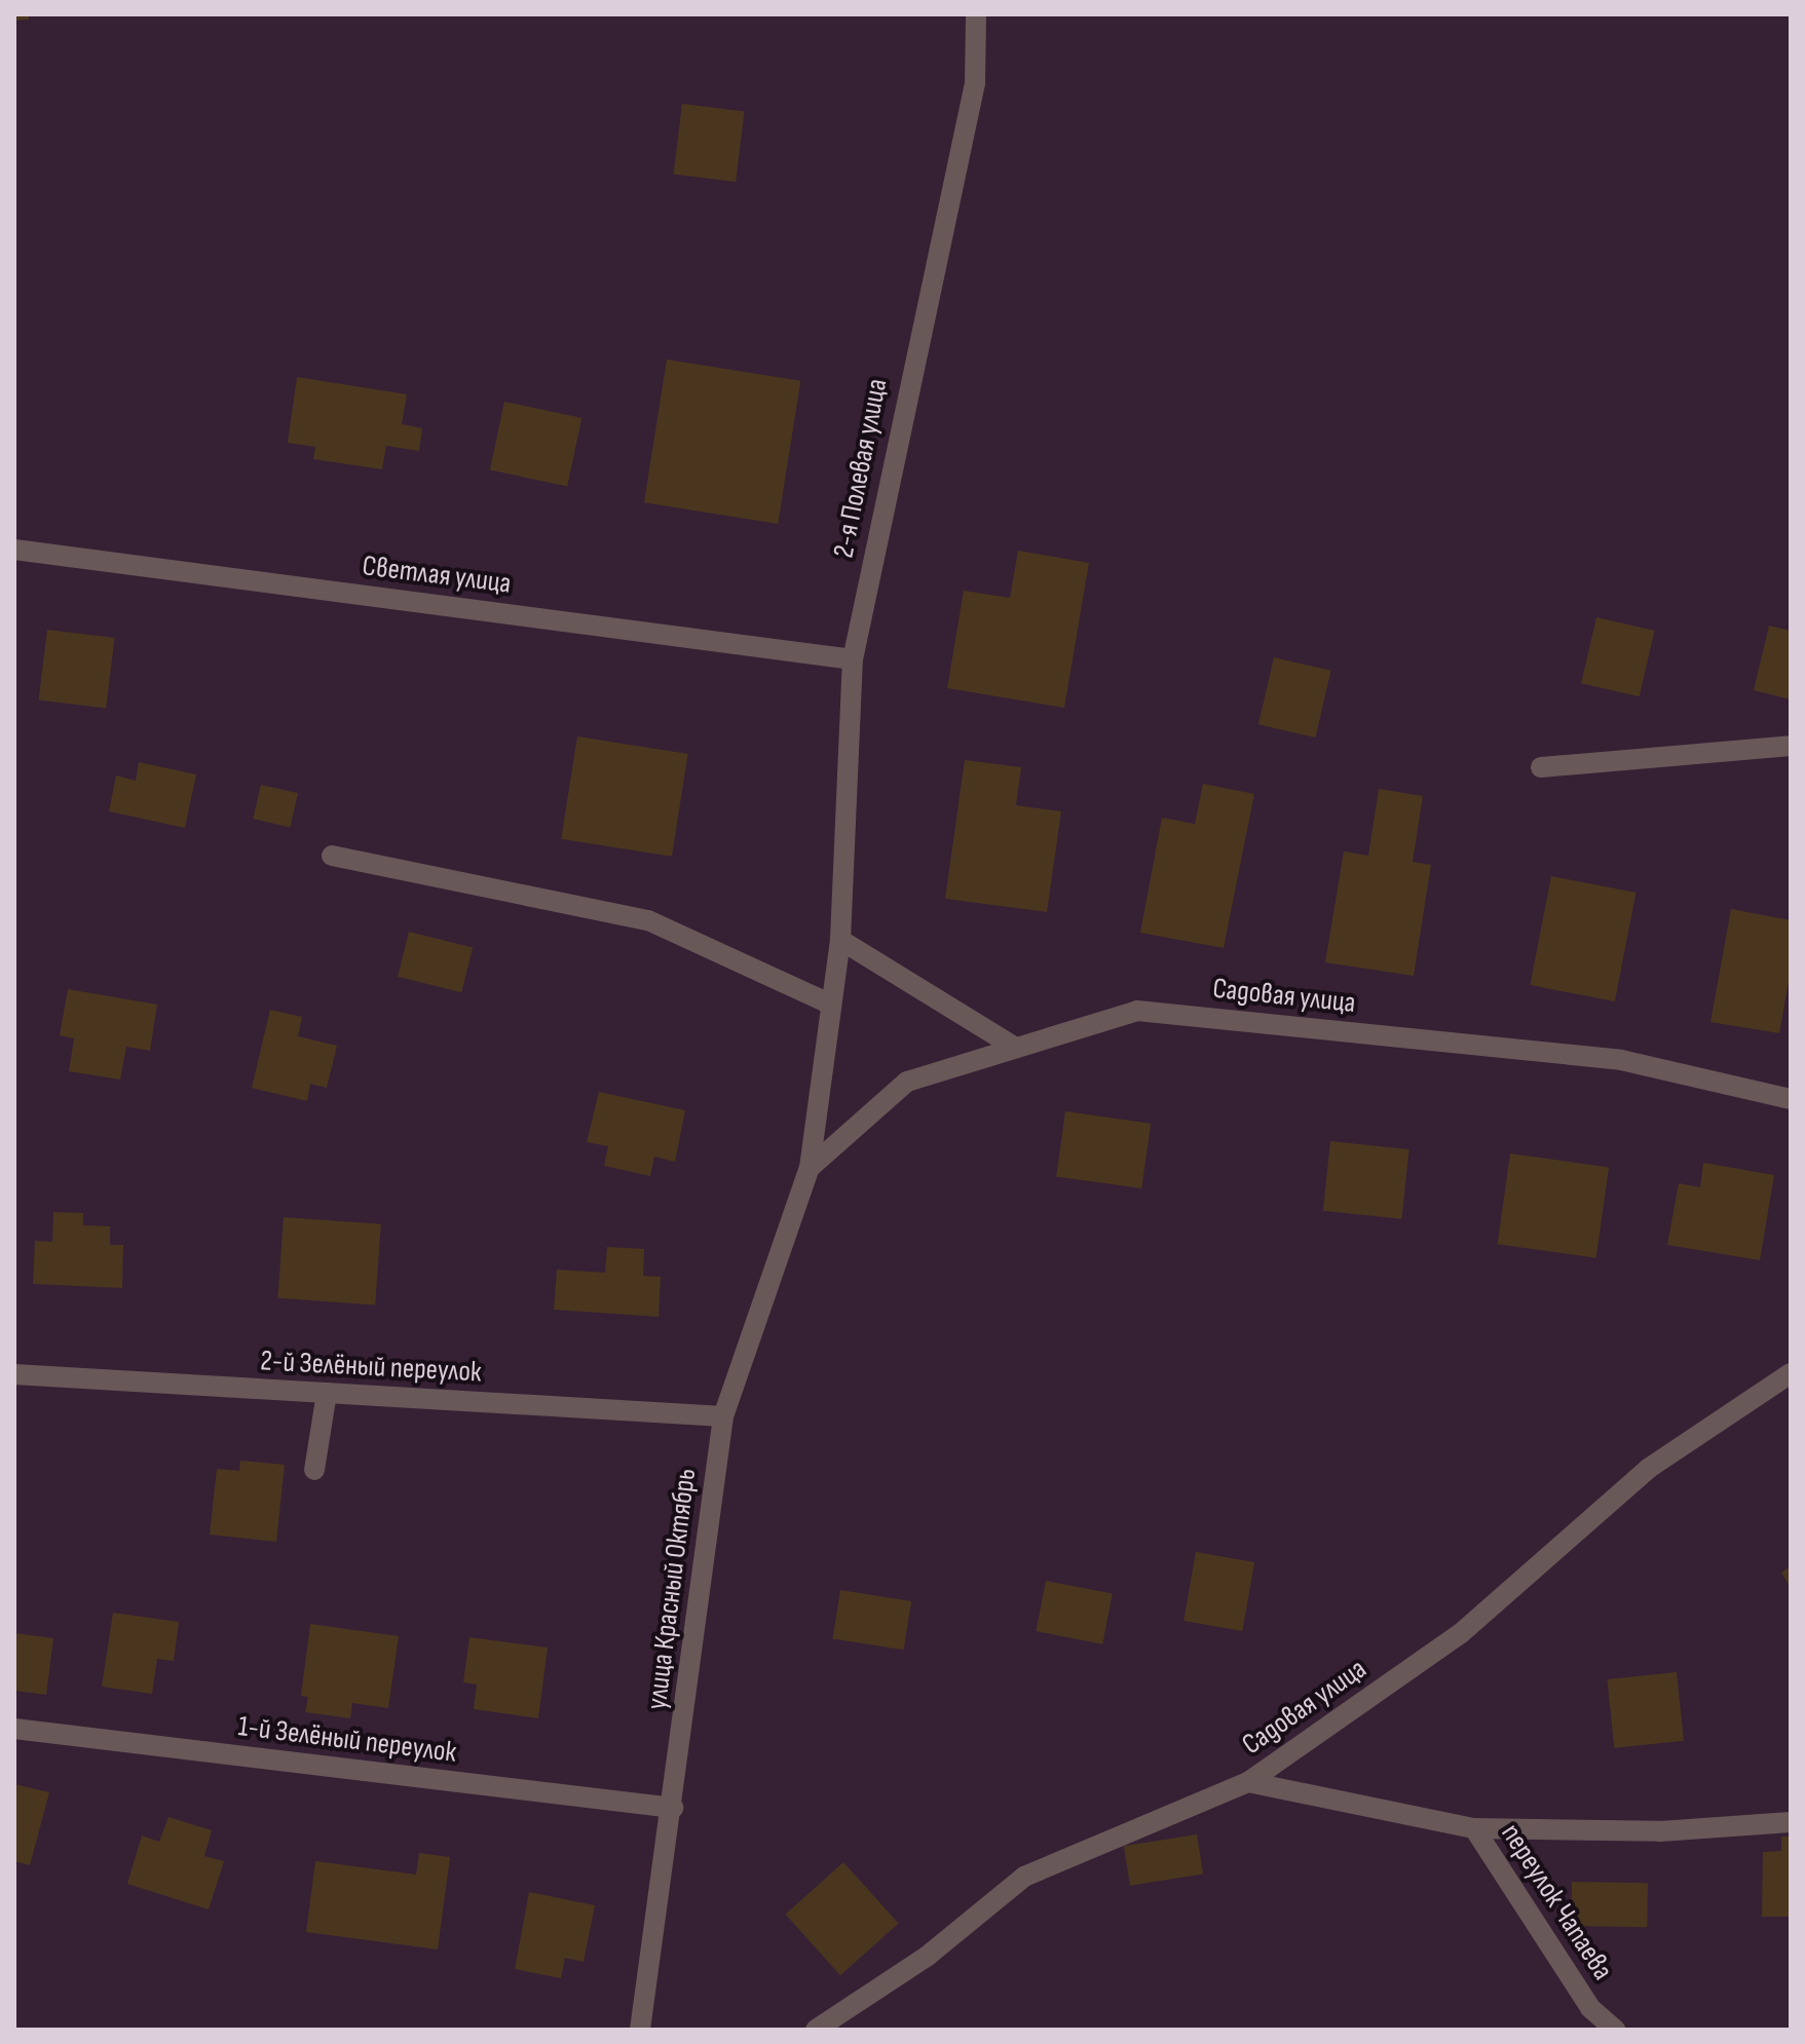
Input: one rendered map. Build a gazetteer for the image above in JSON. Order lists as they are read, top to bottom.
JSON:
{
  "streets": {
    "street": [
      "2-я Полевая улица",
      "Светлая улица",
      "Садовая улица",
      "2-й Зелёный переулок",
      "улица Красный Октябрь",
      "1-й Зелёный переулок",
      "переулок Чапаева"
    ]
  },
  "crossings": [
    ["2-я Полевая улица", "Светлая улица"],
    ["2-я Полевая улица", "улица Красный Октябрь"],
    ["Садовая улица", "улица Красный Октябрь"],
    ["Садовая улица", "переулок Чапаева"],
    ["2-й Зелёный переулок", "улица Красный Октябрь"],
    ["улица Красный Октябрь", "1-й Зелёный переулок"]
  ]
}
